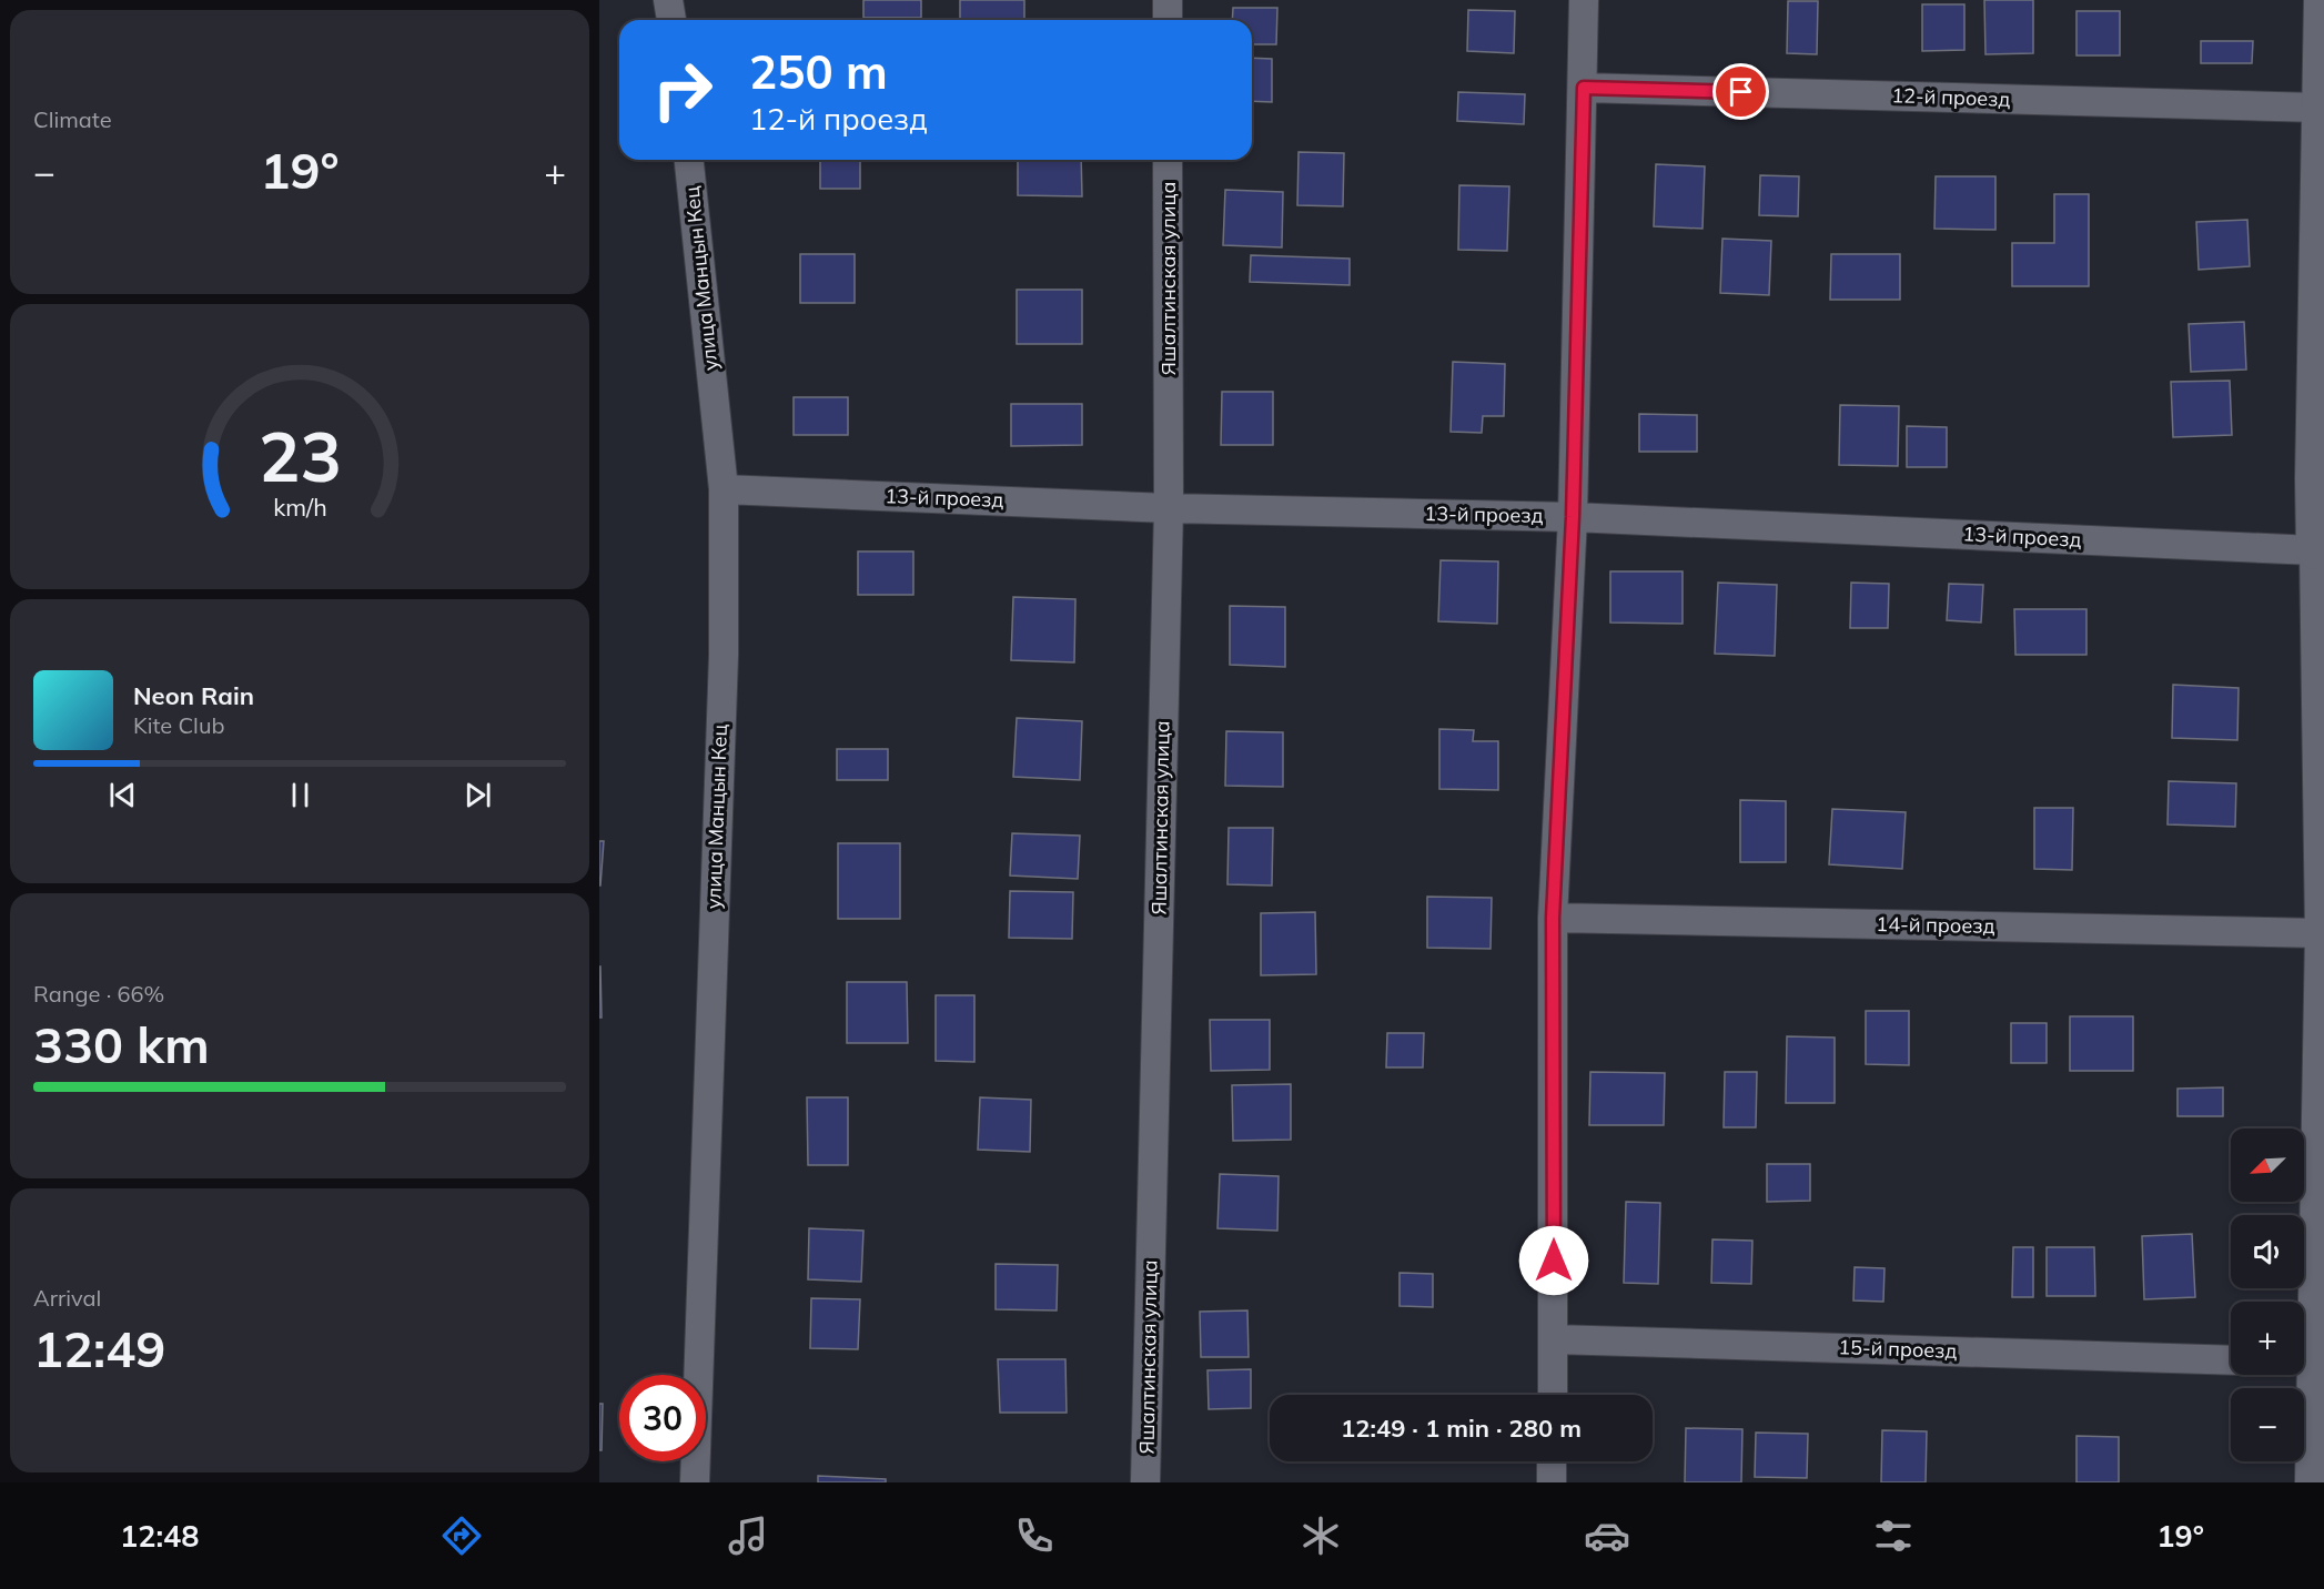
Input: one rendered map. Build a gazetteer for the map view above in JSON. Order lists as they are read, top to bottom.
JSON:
{
  "streets": {
    "street": [
      "12-й проезд",
      "улица Манцын Кец",
      "Яшалтинская улица",
      "13-й проезд",
      "14-й проезд",
      "15-й проезд"
    ]
  },
  "crossings": [
    ["улица Манцын Кец", "13-й проезд"],
    ["Яшалтинская улица", "13-й проезд"]
  ],
  "north": "bottom left",
  "page": {
    "tile": [
      "Climate",
      ["Range · 66%", "330 km"],
      ["Arrival", "12:49"]
    ],
    "turn": ["250 m", "12-й проезд"],
    "heat": ["−", "19°", "+"],
    "song": ["Neon Rain", "Kite Club"],
    "map_buttons": ["+", "−"],
    "limit": "30",
    "trip": "12:49 · 1 min · 280 m",
    "tabs": ["12:48", "19°"],
    "gauge": ["23", "km/h"]
  }
}
